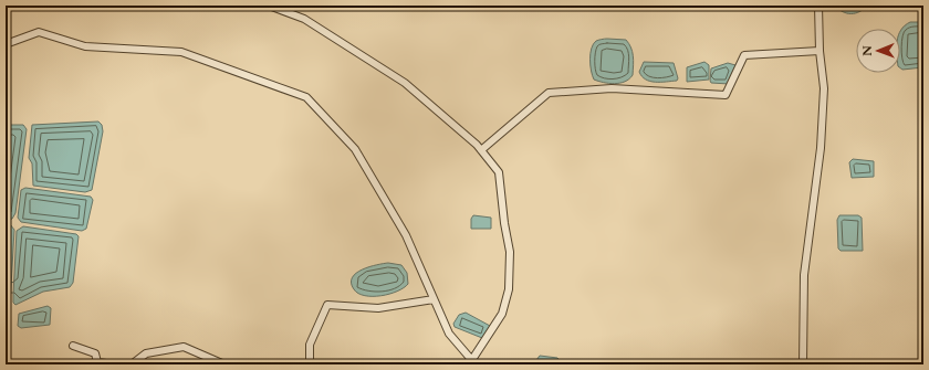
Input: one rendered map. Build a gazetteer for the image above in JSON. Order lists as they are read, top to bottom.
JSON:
{
  "north": "left"
}
